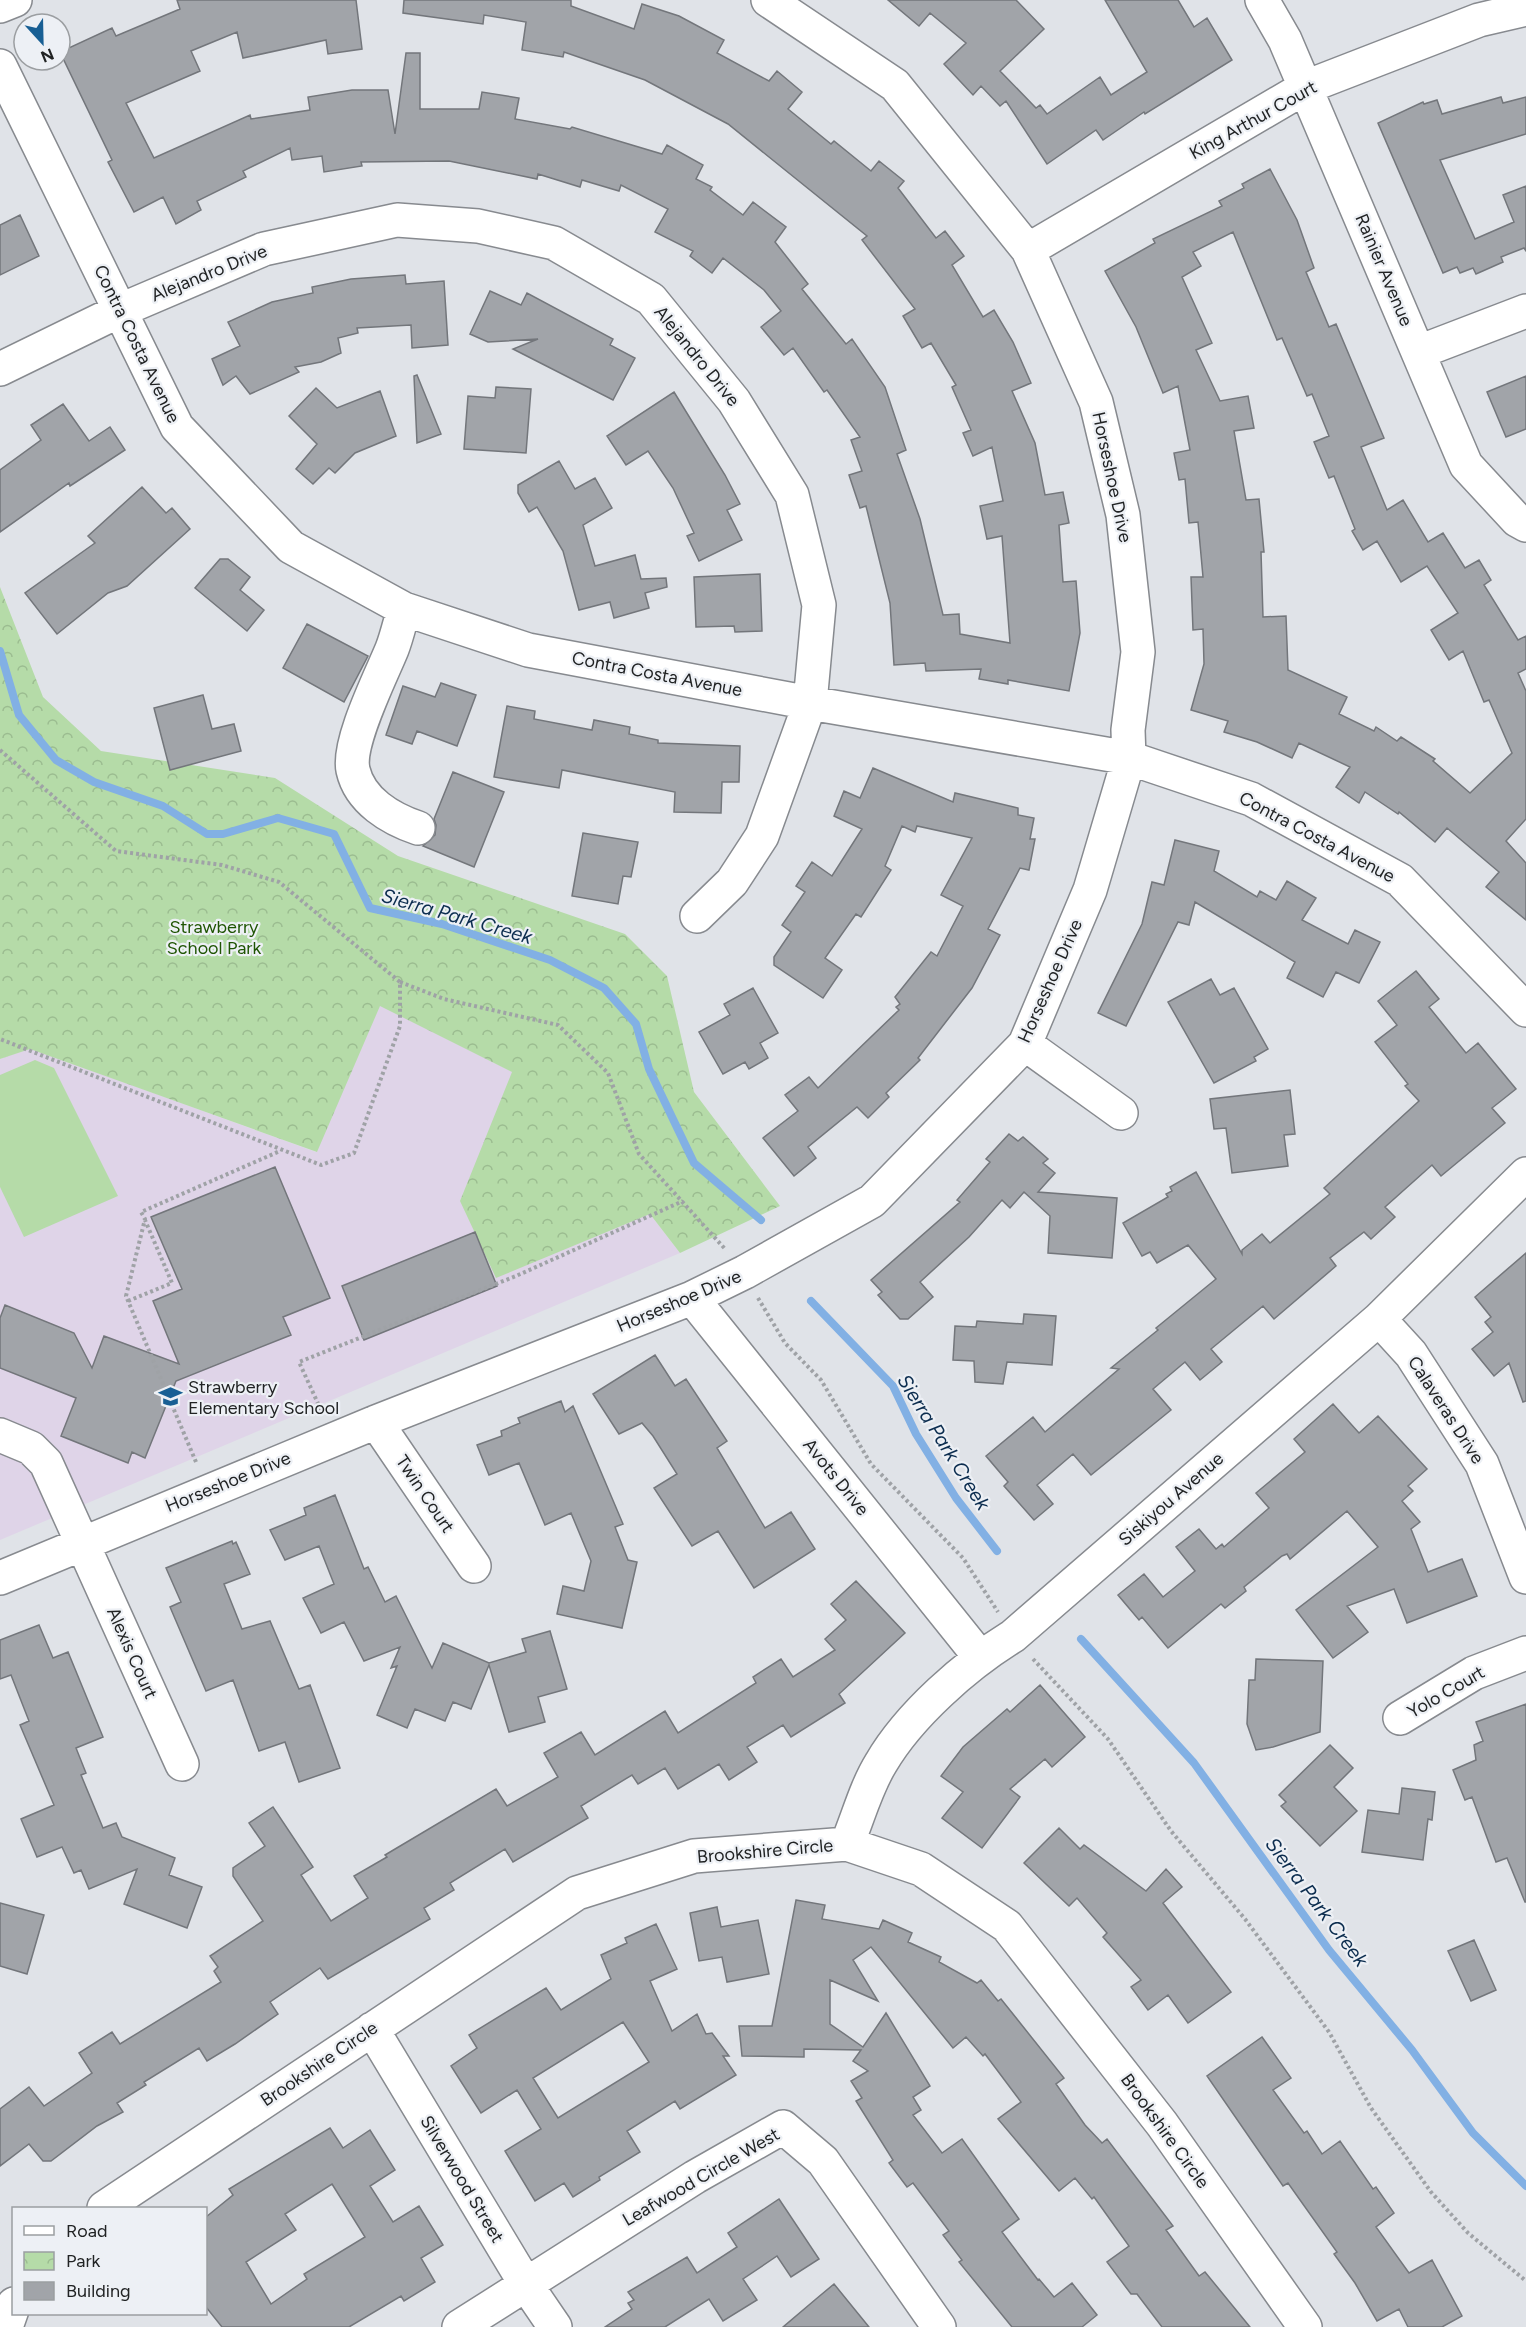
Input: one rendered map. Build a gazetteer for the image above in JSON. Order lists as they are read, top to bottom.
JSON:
{
  "streets": {
    "street": [
      "King Arthur Court",
      "Rainier Avenue",
      "Alejandro Drive",
      "Contra Costa Avenue",
      "Horseshoe Drive",
      "Calaveras Drive",
      "Avots Drive",
      "Twin Court",
      "Siskiyou Avenue",
      "Alexis Court",
      "Yolo Court",
      "Brookshire Circle",
      "Leafwood Circle West",
      "Silverwood Street"
    ]
  },
  "crossings": [
    ["King Arthur Court", "Rainier Avenue"],
    ["King Arthur Court", "Horseshoe Drive"],
    ["Alejandro Drive", "Contra Costa Avenue"],
    ["Contra Costa Avenue", "Horseshoe Drive"],
    ["Horseshoe Drive", "Avots Drive"],
    ["Horseshoe Drive", "Twin Court"],
    ["Horseshoe Drive", "Alexis Court"],
    ["Calaveras Drive", "Siskiyou Avenue"],
    ["Avots Drive", "Siskiyou Avenue"],
    ["Siskiyou Avenue", "Brookshire Circle"],
    ["Brookshire Circle", "Silverwood Street"],
    ["Leafwood Circle West", "Silverwood Street"]
  ],
  "water": ["Sierra Park Creek"],
  "parks": ["Strawberry School Park"],
  "places": {
    "school or university": ["Strawberry Elementary School"]
  },
  "legend": ["Road", "Park", "Building"],
  "north": "bottom"
}
